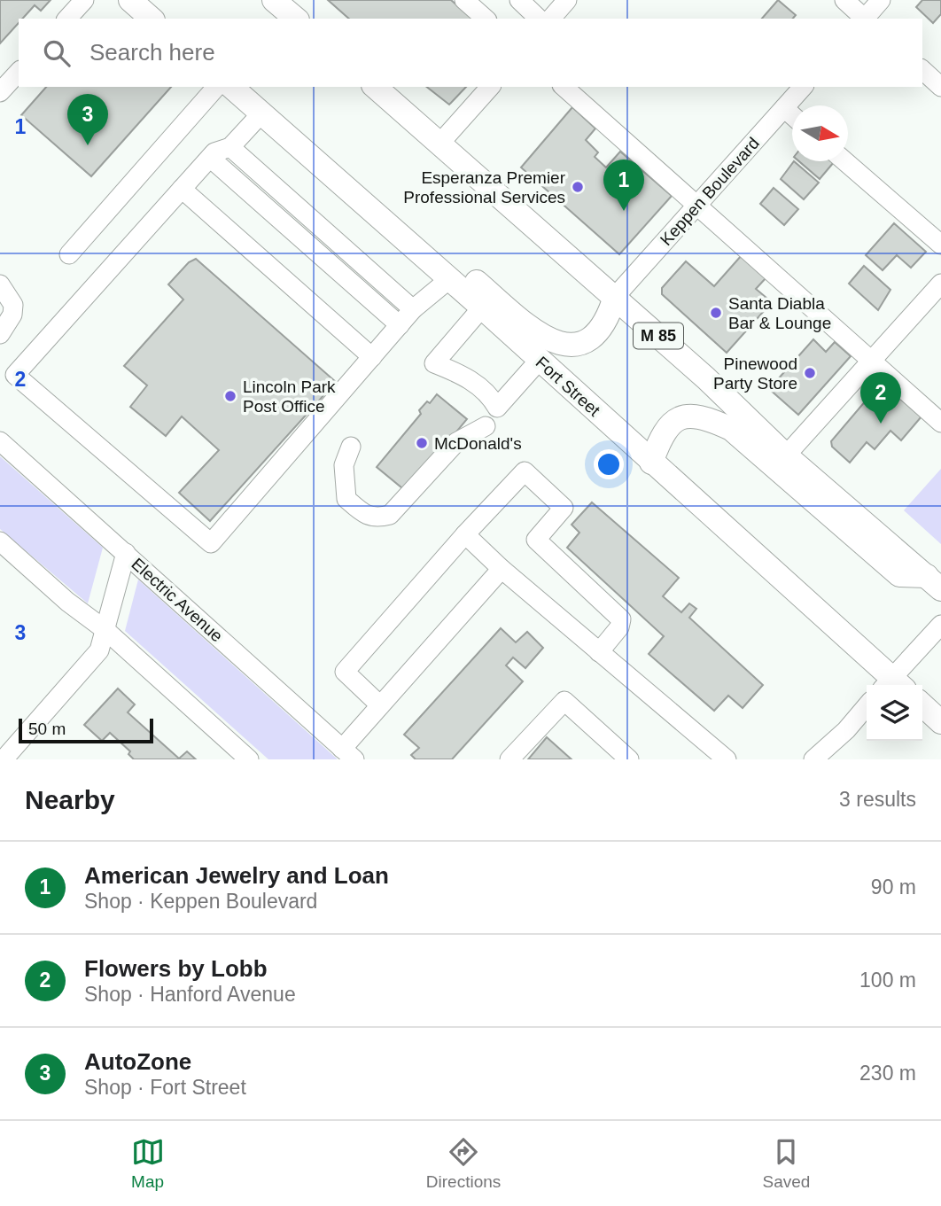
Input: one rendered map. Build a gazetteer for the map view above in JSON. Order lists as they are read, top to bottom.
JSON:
{
  "streets": {
    "main road": ["M 85", "Fort Street"],
    "street": ["Keppen Boulevard", "Electric Avenue"]
  },
  "crossings": [
    ["Keppen Boulevard", "M 85"]
  ],
  "places": [
    "Esperanza Premier Professional Services",
    "Santa Diabla Bar & Lounge",
    "Pinewood Party Store",
    "Lincoln Park Post Office",
    "McDonald's"
  ],
  "scale_bar": "50 m",
  "north": "right",
  "page": {
    "search": "Search here",
    "pins": ["3", "1", "2"],
    "scale": "50 m",
    "heading": ["Nearby", "3 results"],
    "list": [
      {
        "mark": "1",
        "name": "American Jewelry and Loan",
        "note": "Shop · Keppen Boulevard",
        "value": "90 m"
      },
      {
        "mark": "2",
        "name": "Flowers by Lobb",
        "note": "Shop · Hanford Avenue",
        "value": "100 m"
      },
      {
        "mark": "3",
        "name": "AutoZone",
        "note": "Shop · Fort Street",
        "value": "230 m"
      }
    ],
    "nav": ["Map", "Directions", "Saved"]
  },
  "grid": {
    "rows": ["1", "2", "3"]
  }
}
